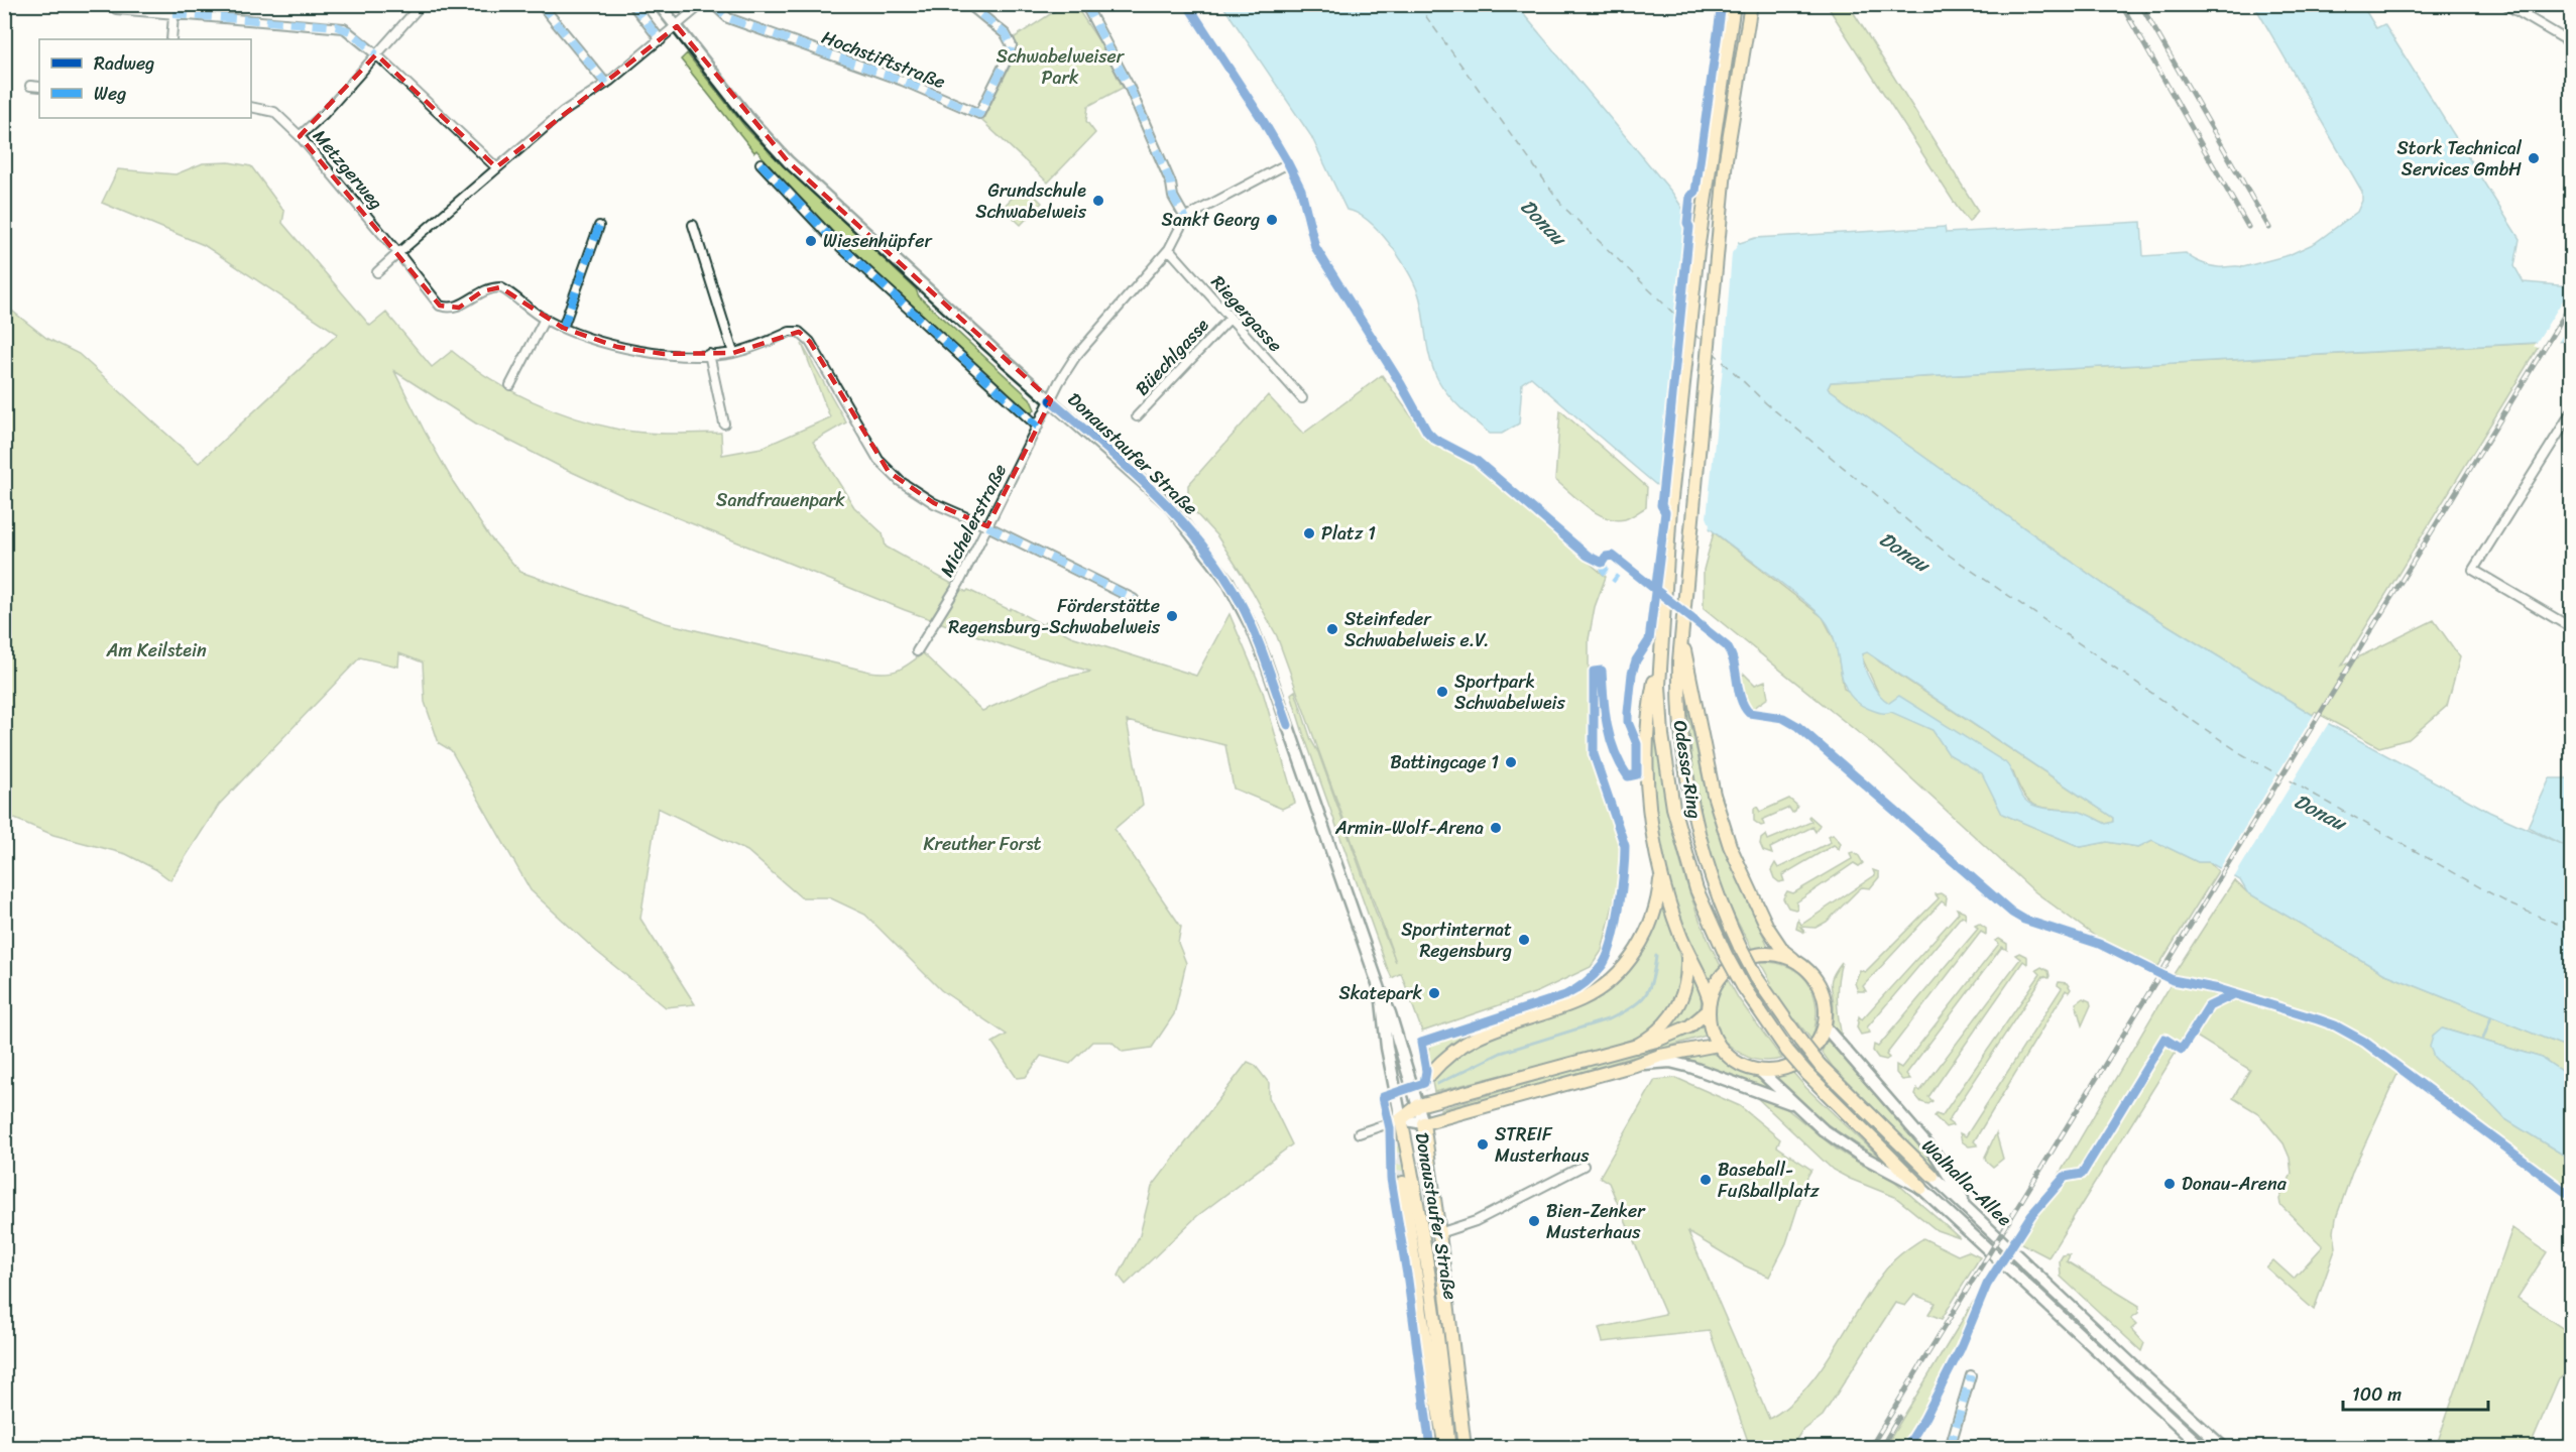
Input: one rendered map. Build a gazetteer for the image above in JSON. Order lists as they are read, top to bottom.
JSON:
{
  "streets": {
    "main road": ["Donaustaufer Straße", "Odessa-Ring", "Walhalla-Allee"],
    "street": [
      "Hochstiftstraße",
      "Metzgerweg",
      "Riegergasse",
      "Büechlgasse",
      "Michelerstraße"
    ]
  },
  "crossings": [
    ["Riegergasse", "Büechlgasse"],
    ["Riegergasse", "Michelerstraße"],
    ["Donaustaufer Straße", "Michelerstraße"],
    ["Odessa-Ring", "Walhalla-Allee"]
  ],
  "water": ["Donau"],
  "parks": [
    "Schwabelweiser Park",
    "Sandfrauenpark",
    "Am Keilstein",
    "Kreuther Forst"
  ],
  "places": [
    "Stork Technical Services GmbH",
    "Grundschule Schwabelweis",
    "Sankt Georg",
    "Wiesenhüpfer",
    "Platz 1",
    "Förderstätte Regensburg-Schwabelweis",
    "Steinfeder Schwabelweis e.V.",
    "Sportpark Schwabelweis",
    "Battingcage 1",
    "Armin-Wolf-Arena",
    "Sportinternat Regensburg",
    "Skatepark",
    "STREIF Musterhaus",
    "Baseball- Fußballplatz",
    "Donau-Arena",
    "Bien-Zenker Musterhaus"
  ],
  "legend": ["Radweg", "Weg"],
  "scale_bar": "100 m"
}
